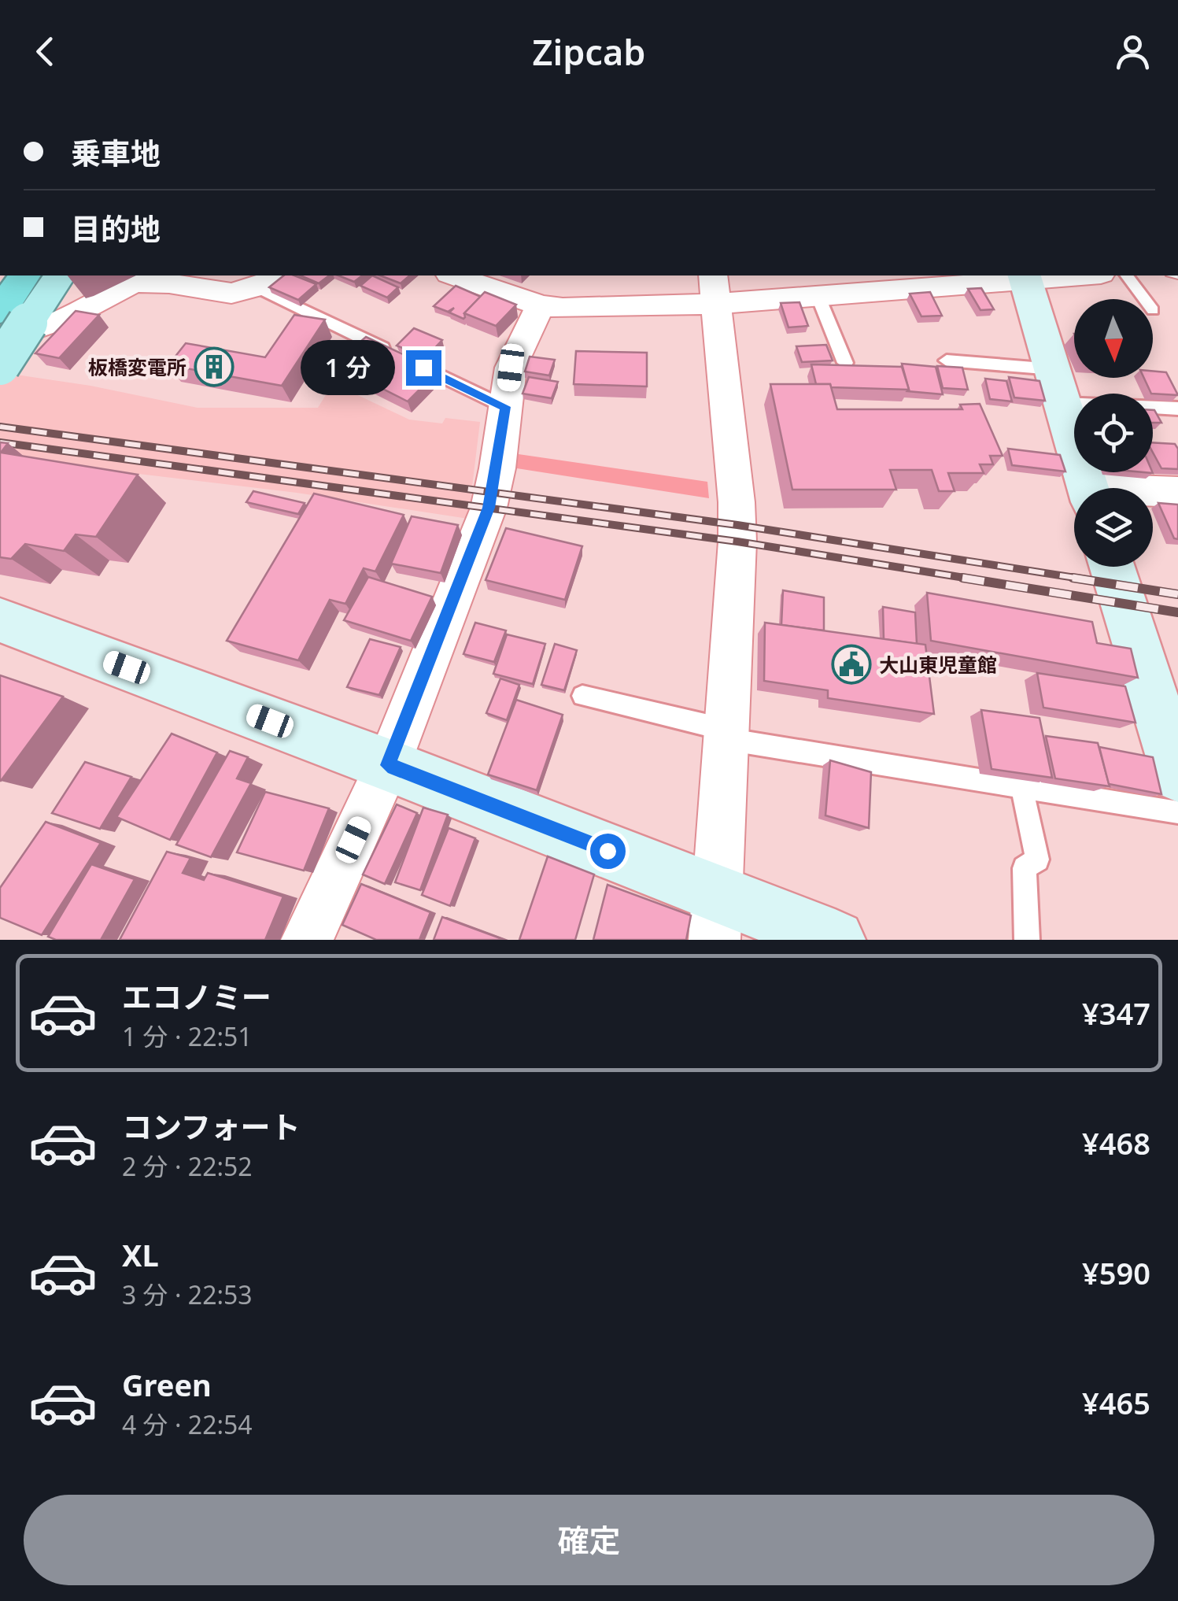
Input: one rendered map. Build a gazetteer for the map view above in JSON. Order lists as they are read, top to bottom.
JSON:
{
  "places": {
    "building": ["板橋変電所"],
    "public building": ["大山東児童館"]
  },
  "north": "bottom",
  "page": {
    "header": "Zipcab",
    "banner": ["乗車地", "目的地"],
    "bubble": "1 分",
    "list": [
      {
        "name": "エコノミー",
        "note": "1 分 · 22:51",
        "value": "¥347"
      },
      {
        "name": "コンフォート",
        "note": "2 分 · 22:52",
        "value": "¥468"
      },
      {
        "name": "XL",
        "note": "3 分 · 22:53",
        "value": "¥590"
      },
      {
        "name": "Green",
        "note": "4 分 · 22:54",
        "value": "¥465"
      }
    ],
    "buttons": "確定"
  }
}
